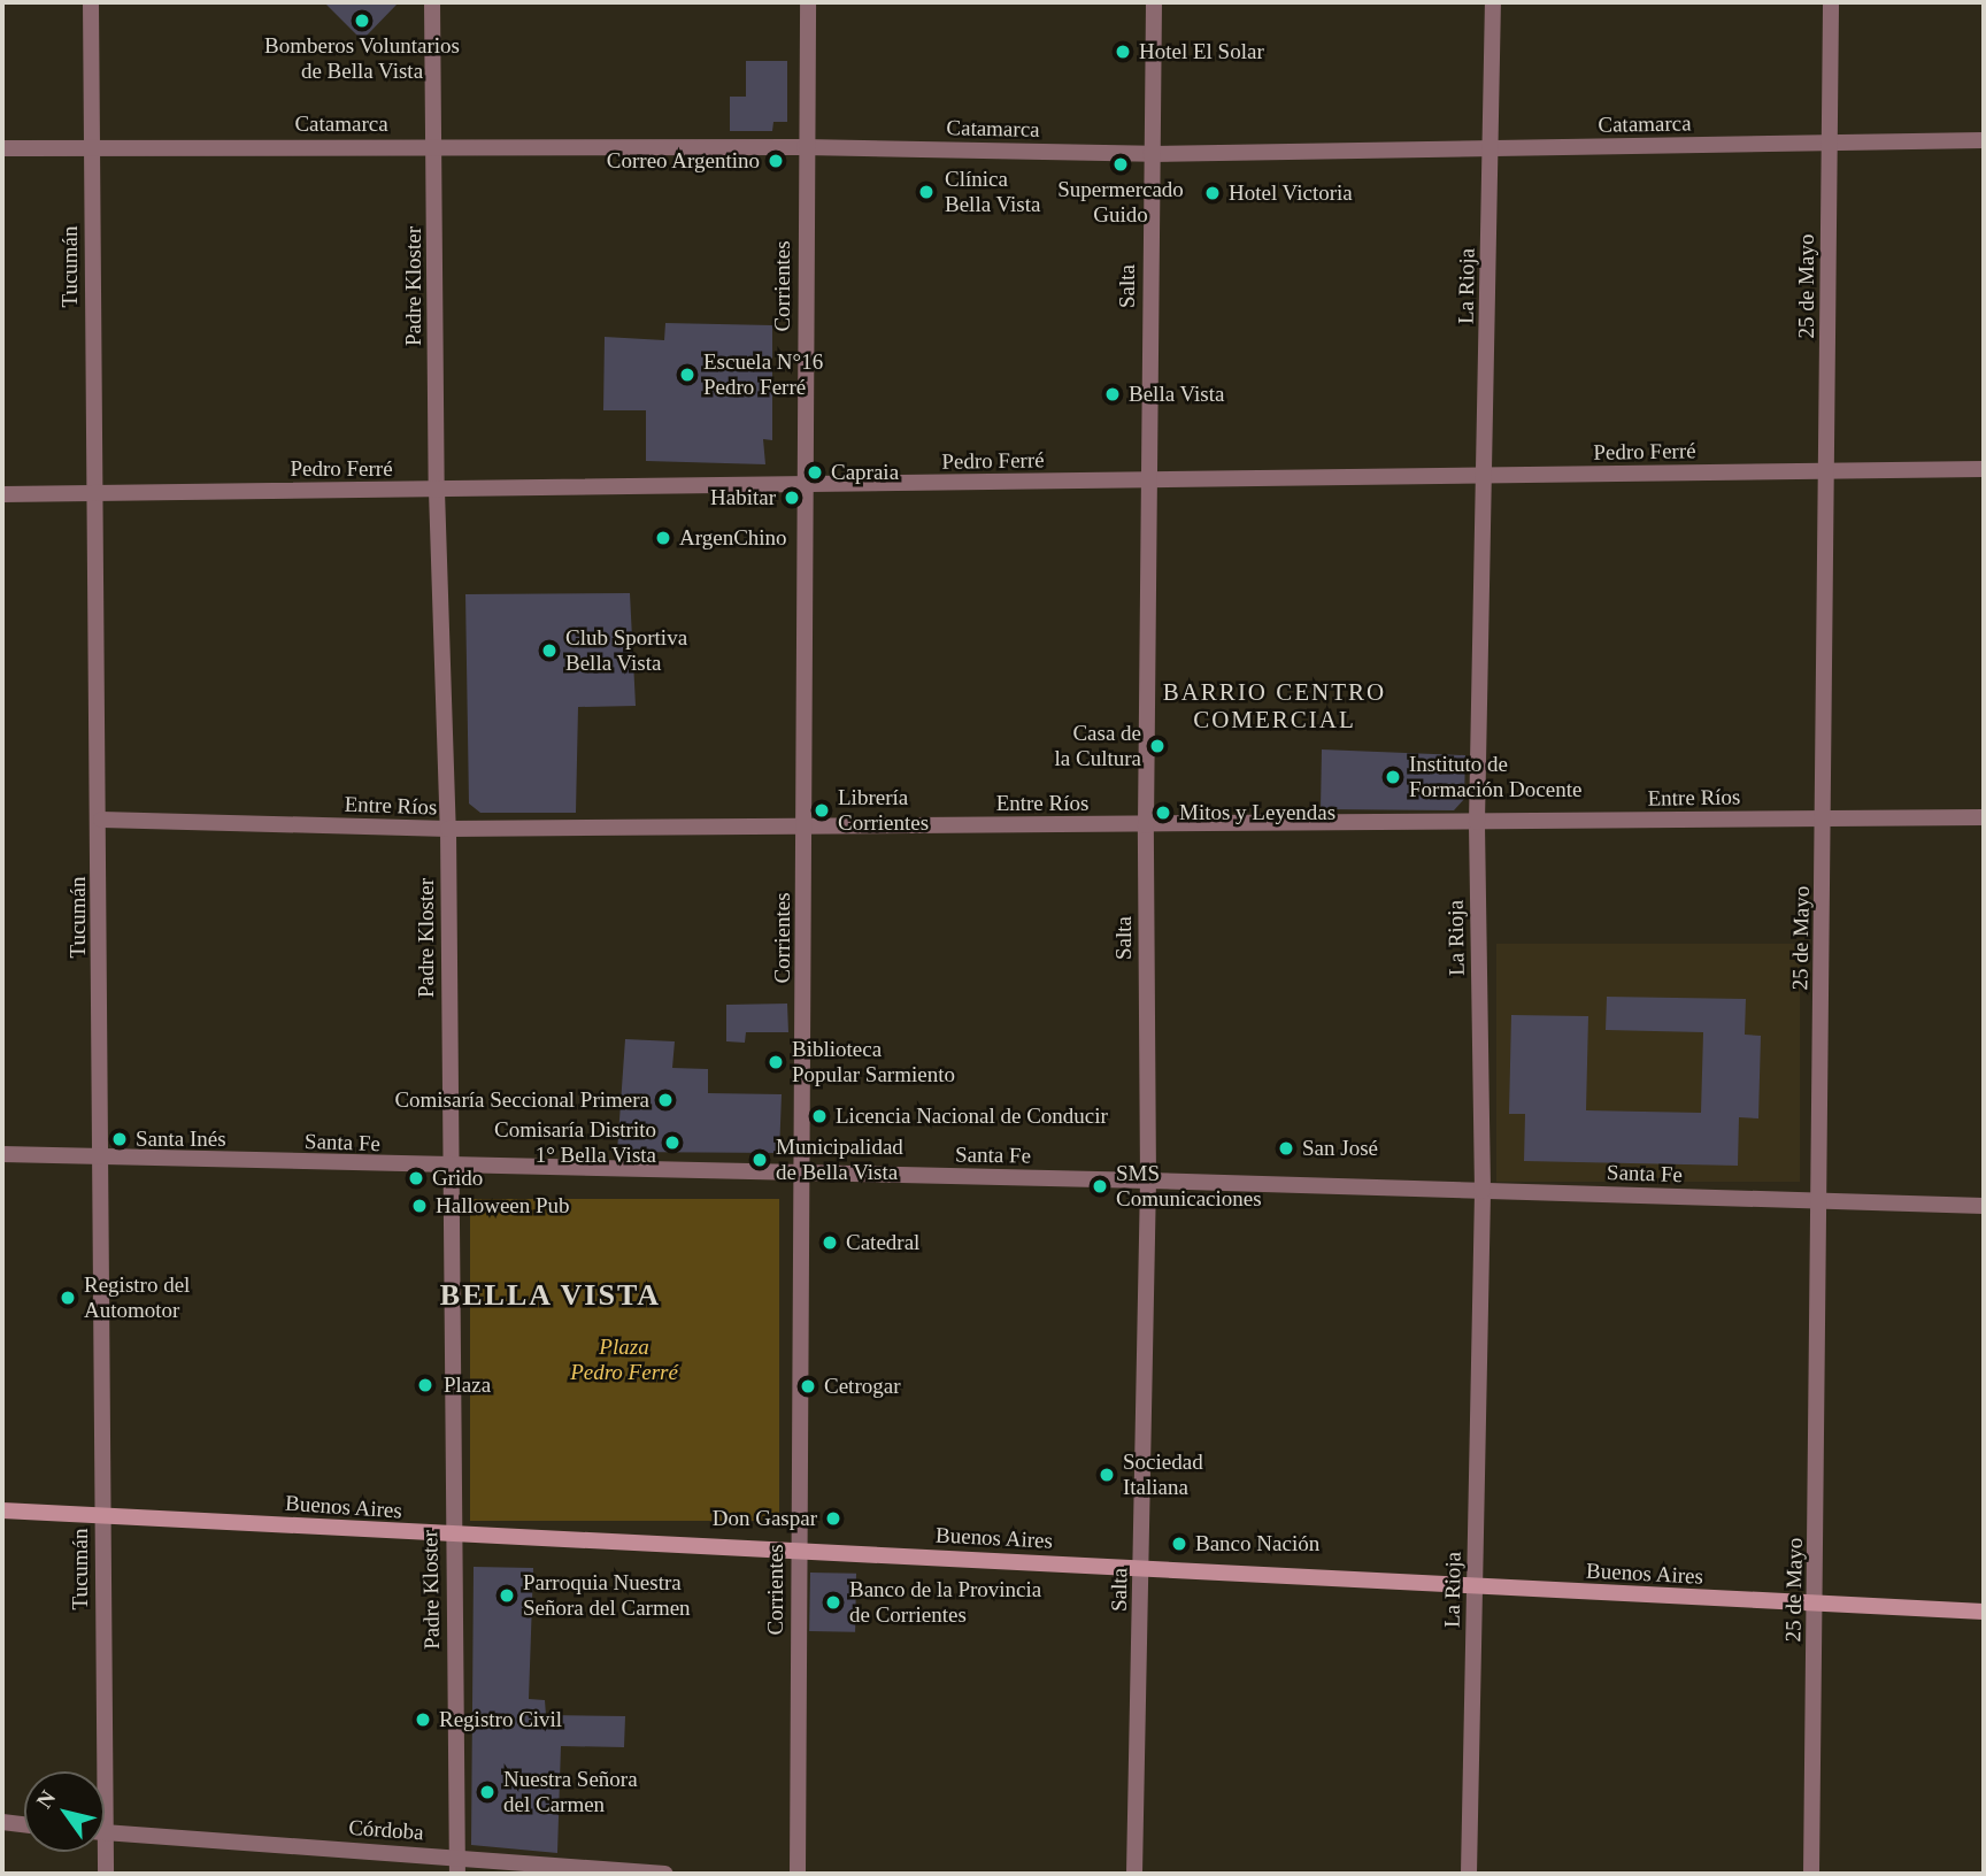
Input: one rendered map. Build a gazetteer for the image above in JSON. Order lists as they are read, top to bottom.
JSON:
{
  "streets": {
    "street": [
      "Catamarca",
      "Tucumán",
      "Padre Kloster",
      "Corrientes",
      "Salta",
      "La Rioja",
      "25 de Mayo",
      "Pedro Ferré",
      "Entre Ríos",
      "Santa Fe",
      "Buenos Aires",
      "Córdoba"
    ]
  },
  "crossings": [
    ["Catamarca", "Tucumán"],
    ["Catamarca", "Padre Kloster"],
    ["Catamarca", "Corrientes"],
    ["Catamarca", "Salta"],
    ["Catamarca", "La Rioja"],
    ["Catamarca", "25 de Mayo"],
    ["Tucumán", "Pedro Ferré"],
    ["Tucumán", "Entre Ríos"],
    ["Tucumán", "Santa Fe"],
    ["Tucumán", "Buenos Aires"],
    ["Padre Kloster", "Pedro Ferré"],
    ["Padre Kloster", "Entre Ríos"],
    ["Padre Kloster", "Santa Fe"],
    ["Padre Kloster", "Buenos Aires"],
    ["Padre Kloster", "Córdoba"],
    ["Corrientes", "Pedro Ferré"],
    ["Corrientes", "Entre Ríos"],
    ["Corrientes", "Santa Fe"],
    ["Corrientes", "Buenos Aires"],
    ["Salta", "Pedro Ferré"],
    ["Salta", "Entre Ríos"],
    ["Salta", "Santa Fe"],
    ["Salta", "Buenos Aires"],
    ["La Rioja", "Pedro Ferré"],
    ["La Rioja", "Entre Ríos"],
    ["La Rioja", "Santa Fe"],
    ["La Rioja", "Buenos Aires"],
    ["25 de Mayo", "Pedro Ferré"],
    ["25 de Mayo", "Entre Ríos"],
    ["25 de Mayo", "Santa Fe"],
    ["25 de Mayo", "Buenos Aires"]
  ],
  "districts": ["BARRIO CENTRO COMERCIAL", "BELLA VISTA"],
  "parks": ["Plaza Pedro Ferré"],
  "places": [
    "Bomberos Voluntarios de Bella Vista",
    "Hotel El Solar",
    "Correo Argentino",
    "Supermercado Guido",
    "Clínica Bella Vista",
    "Hotel Victoria",
    "Escuela N°16 Pedro Ferré",
    "Bella Vista",
    "Capraia",
    "Habitar",
    "ArgenChino",
    "Club Sportiva Bella Vista",
    "Casa de la Cultura",
    "Instituto de Formación Docente",
    "Librería Corrientes",
    "Mitos y Leyendas",
    "Biblioteca Popular Sarmiento",
    "Comisaría Seccional Primera",
    "Licencia Nacional de Conducir",
    "Santa Inés",
    "Comisaría Distrito 1° Bella Vista",
    "San José",
    "Municipalidad de Bella Vista",
    "Grido",
    "SMS Comunicaciones",
    "Halloween Pub",
    "Catedral",
    "Registro del Automotor",
    "Plaza",
    "Cetrogar",
    "Sociedad Italiana",
    "Don Gaspar",
    "Banco Nación",
    "Parroquia Nuestra Señora del Carmen",
    "Banco de la Provincia de Corrientes",
    "Registro Civil",
    "Nuestra Señora del Carmen"
  ],
  "north": "top left"
}
